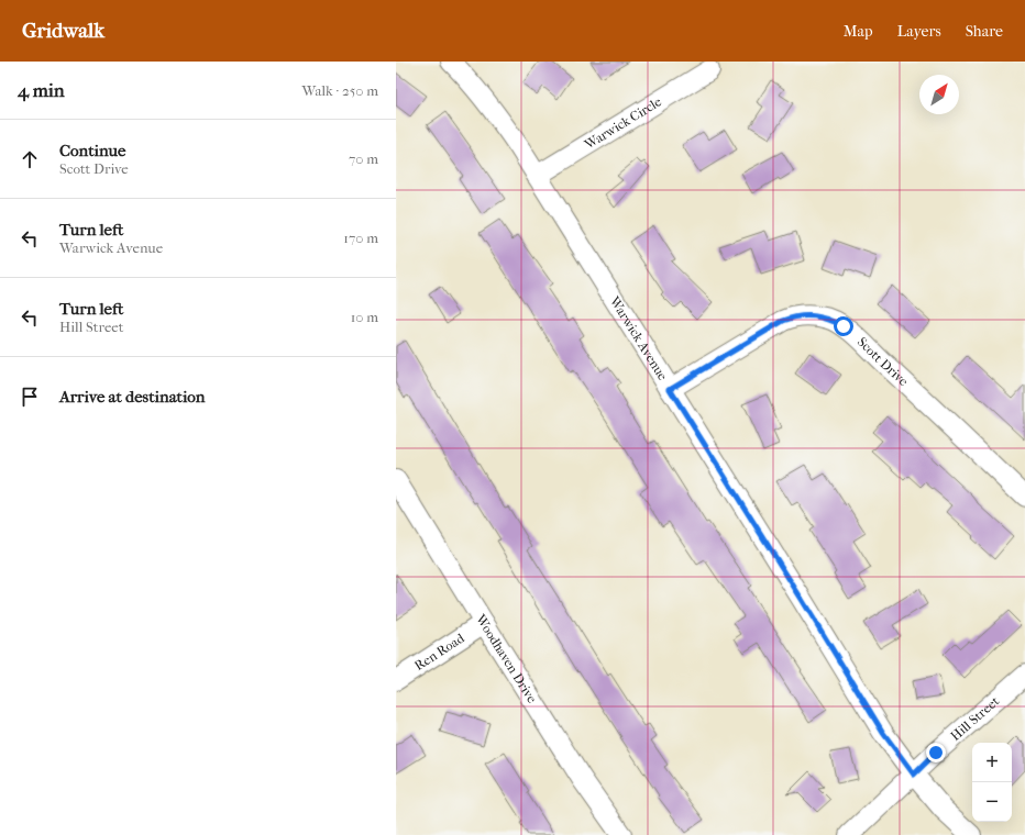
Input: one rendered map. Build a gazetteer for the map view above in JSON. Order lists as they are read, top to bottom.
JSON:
{
  "streets": {
    "street": [
      "Warwick Circle",
      "Warwick Avenue",
      "Scott Drive",
      "Ren Road",
      "Woodhaven Drive",
      "Hill Street"
    ]
  },
  "crossings": [
    ["Warwick Circle", "Warwick Avenue"],
    ["Warwick Avenue", "Scott Drive"],
    ["Warwick Avenue", "Hill Street"],
    ["Ren Road", "Woodhaven Drive"]
  ],
  "north": "top right",
  "page": {
    "header": "Gridwalk",
    "nav": ["Map", "Layers", "Share"],
    "heading": ["4 min", "Walk · 250 m"],
    "list": [
      ["Continue", "Scott Drive", "70 m"],
      ["Turn left", "Warwick Avenue", "170 m"],
      ["Turn left", "Hill Street", "10 m"],
      "Arrive at destination"
    ],
    "map_buttons": ["+", "−"]
  }
}
